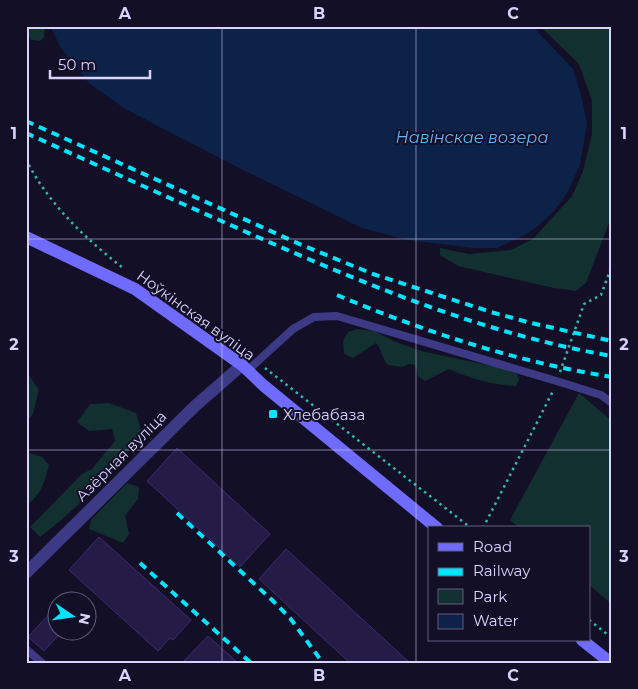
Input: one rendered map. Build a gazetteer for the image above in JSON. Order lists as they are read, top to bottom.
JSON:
{
  "streets": {
    "main road": ["Ноўкінская вуліца"],
    "street": ["Азёрная вуліца"]
  },
  "crossings": [
    ["Ноўкінская вуліца", "Азёрная вуліца"]
  ],
  "water": ["Навінскае возера"],
  "places": {
    "transit": ["Хлебабаза"]
  },
  "legend": [
    "Road",
    "Railway",
    "Park",
    "Water"
  ],
  "scale_bar": "50 m",
  "north": "right",
  "grid": {
    "columns": ["A", "B", "C"],
    "rows": ["1", "2", "3"]
  }
}
